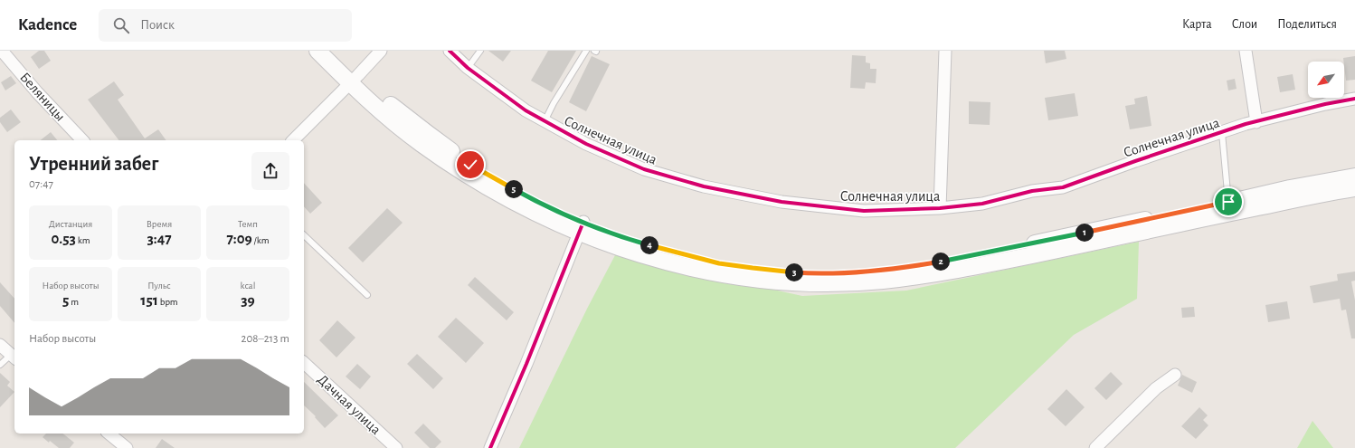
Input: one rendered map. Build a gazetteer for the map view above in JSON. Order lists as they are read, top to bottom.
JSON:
{
  "streets": {
    "street": ["Беляницы", "Солнечная улица", "Дачная улица"]
  },
  "north": "bottom left",
  "page": {
    "header": "Kadence",
    "search": "Поиск",
    "nav": ["Карта", "Слои", "Поделиться"],
    "heading": ["Утренний забег", "07:47"],
    "pins": [
      "5",
      "1",
      "4",
      "2",
      "3"
    ],
    "stats": [
      ["Дистанция", "0.53 km"],
      ["Время", "3:47"],
      ["Темп", "7:09 /km"],
      ["Набор высоты", "5 m"],
      ["Пульс", "151 bpm"],
      ["kcal", "39"]
    ],
    "chart": ["Набор высоты", "208–213 m"]
  }
}
